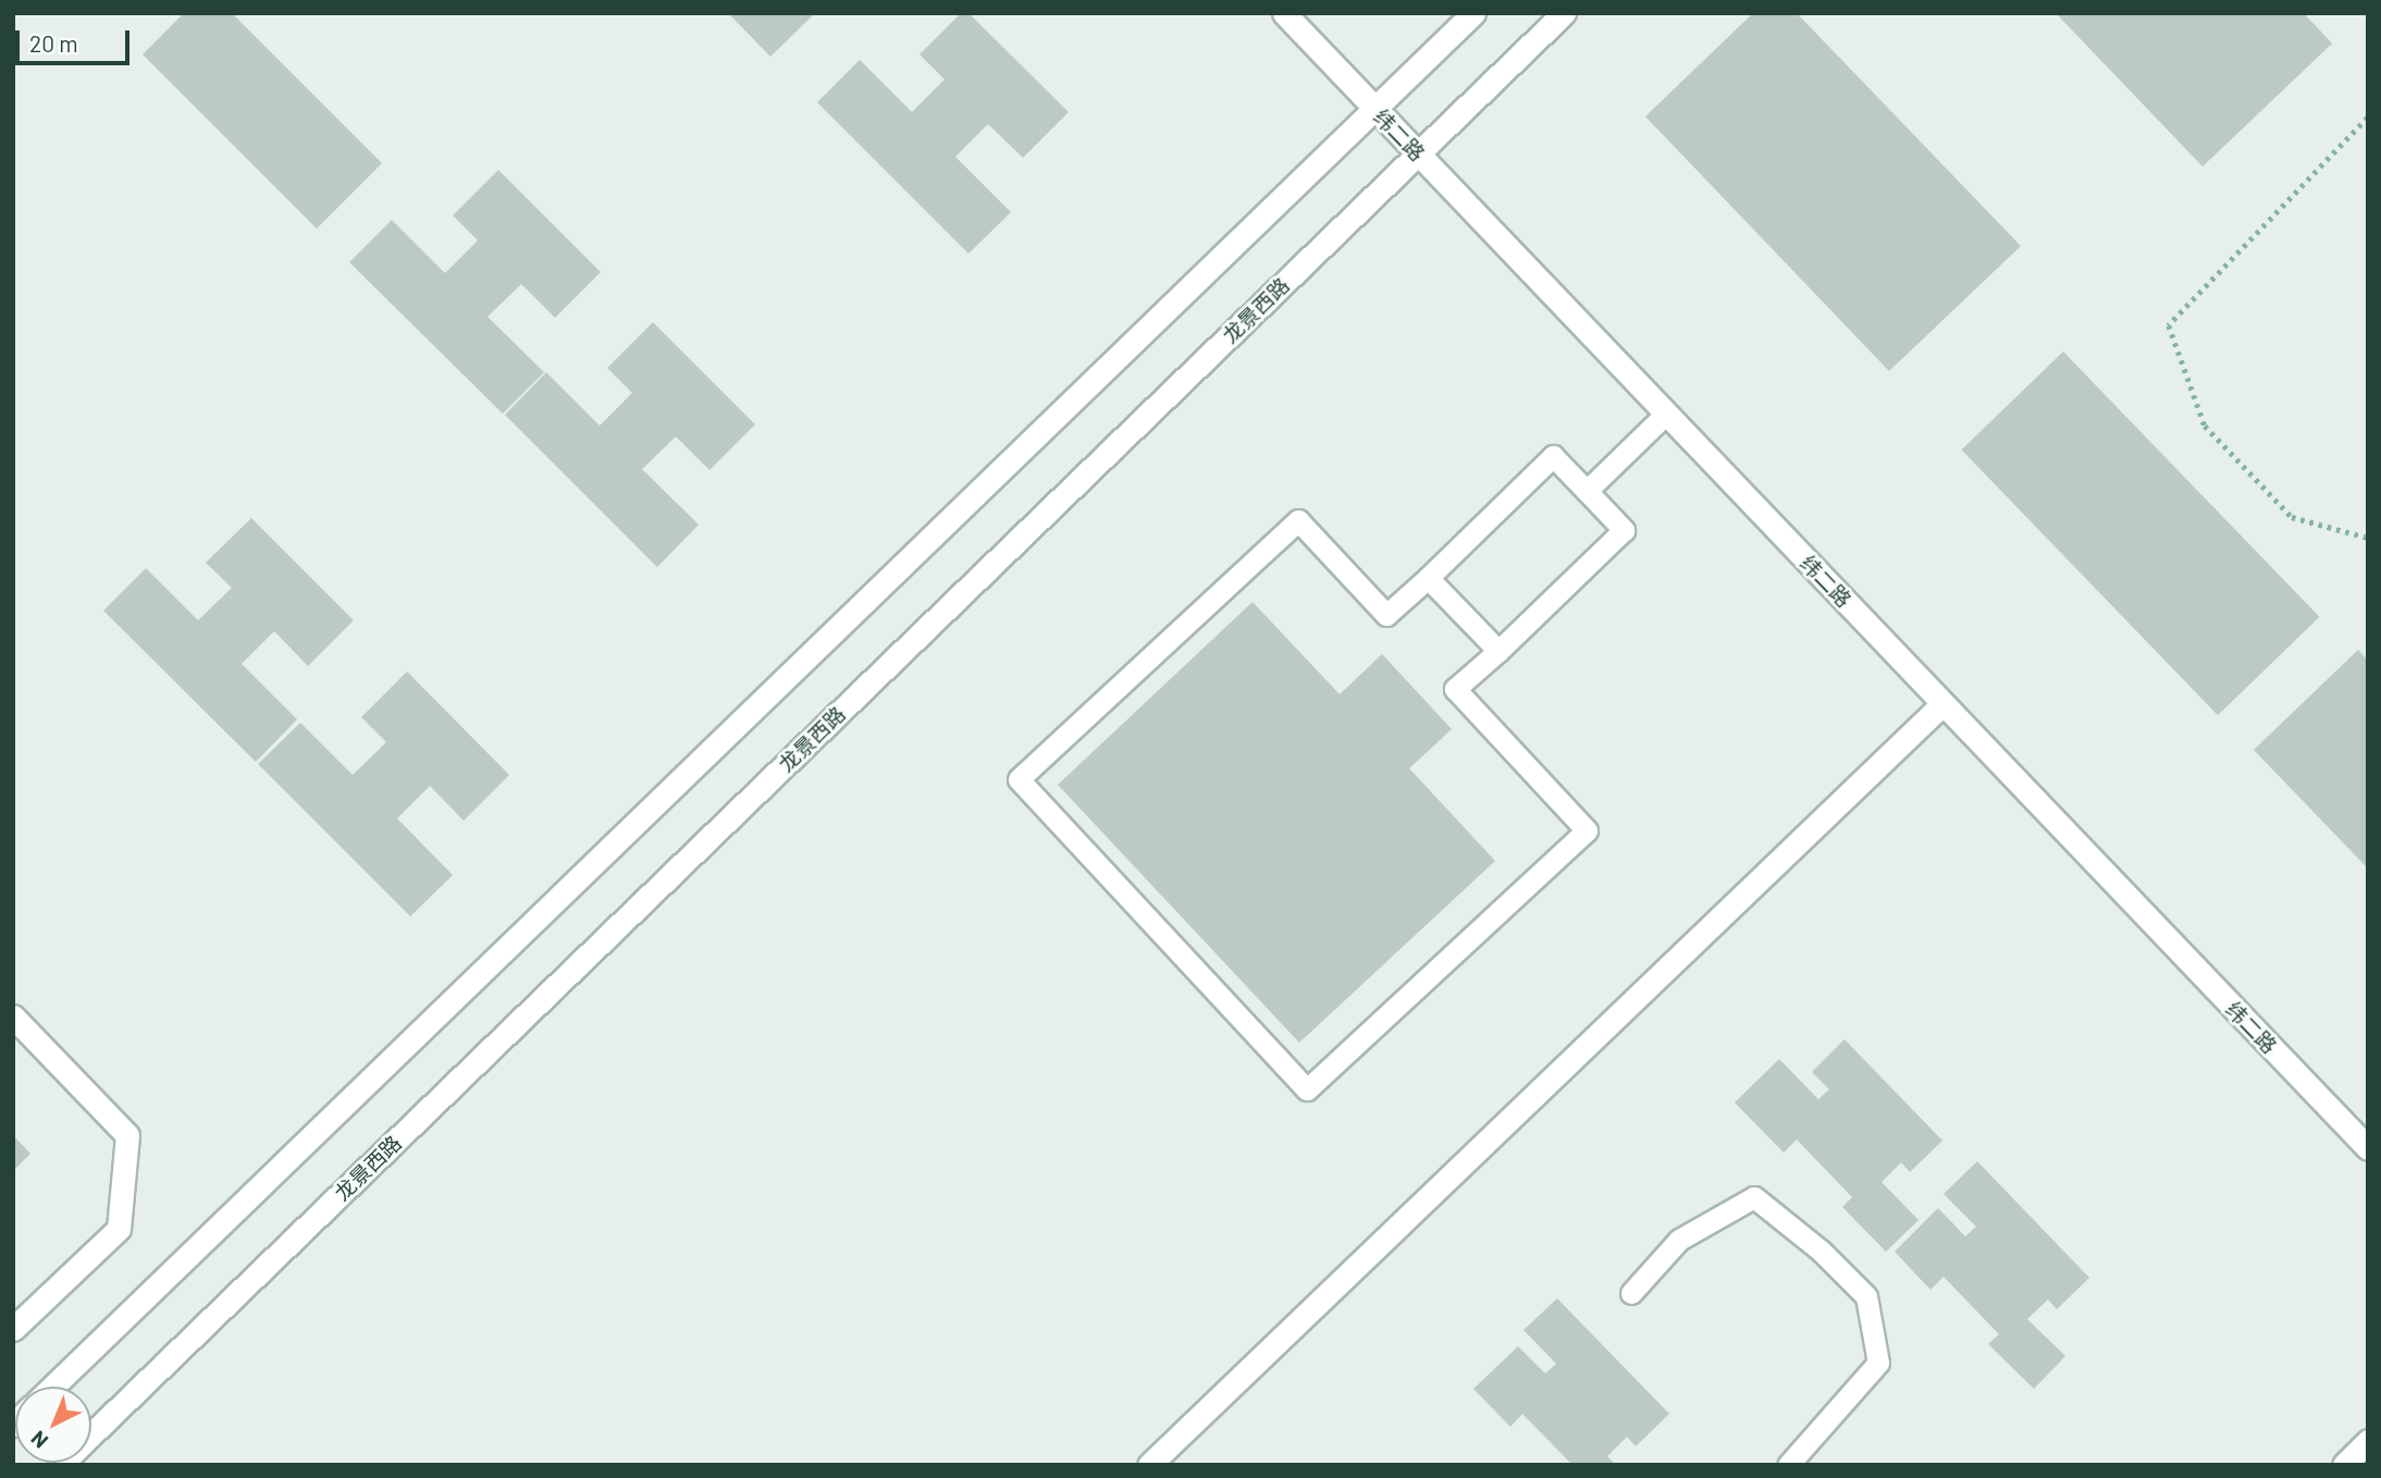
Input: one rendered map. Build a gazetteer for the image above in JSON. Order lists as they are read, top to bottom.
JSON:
{
  "streets": {
    "main road": ["纬二路", "龙景西路"]
  },
  "crossings": [
    ["纬二路", "龙景西路"]
  ],
  "scale_bar": "20 m",
  "north": "bottom left"
}
